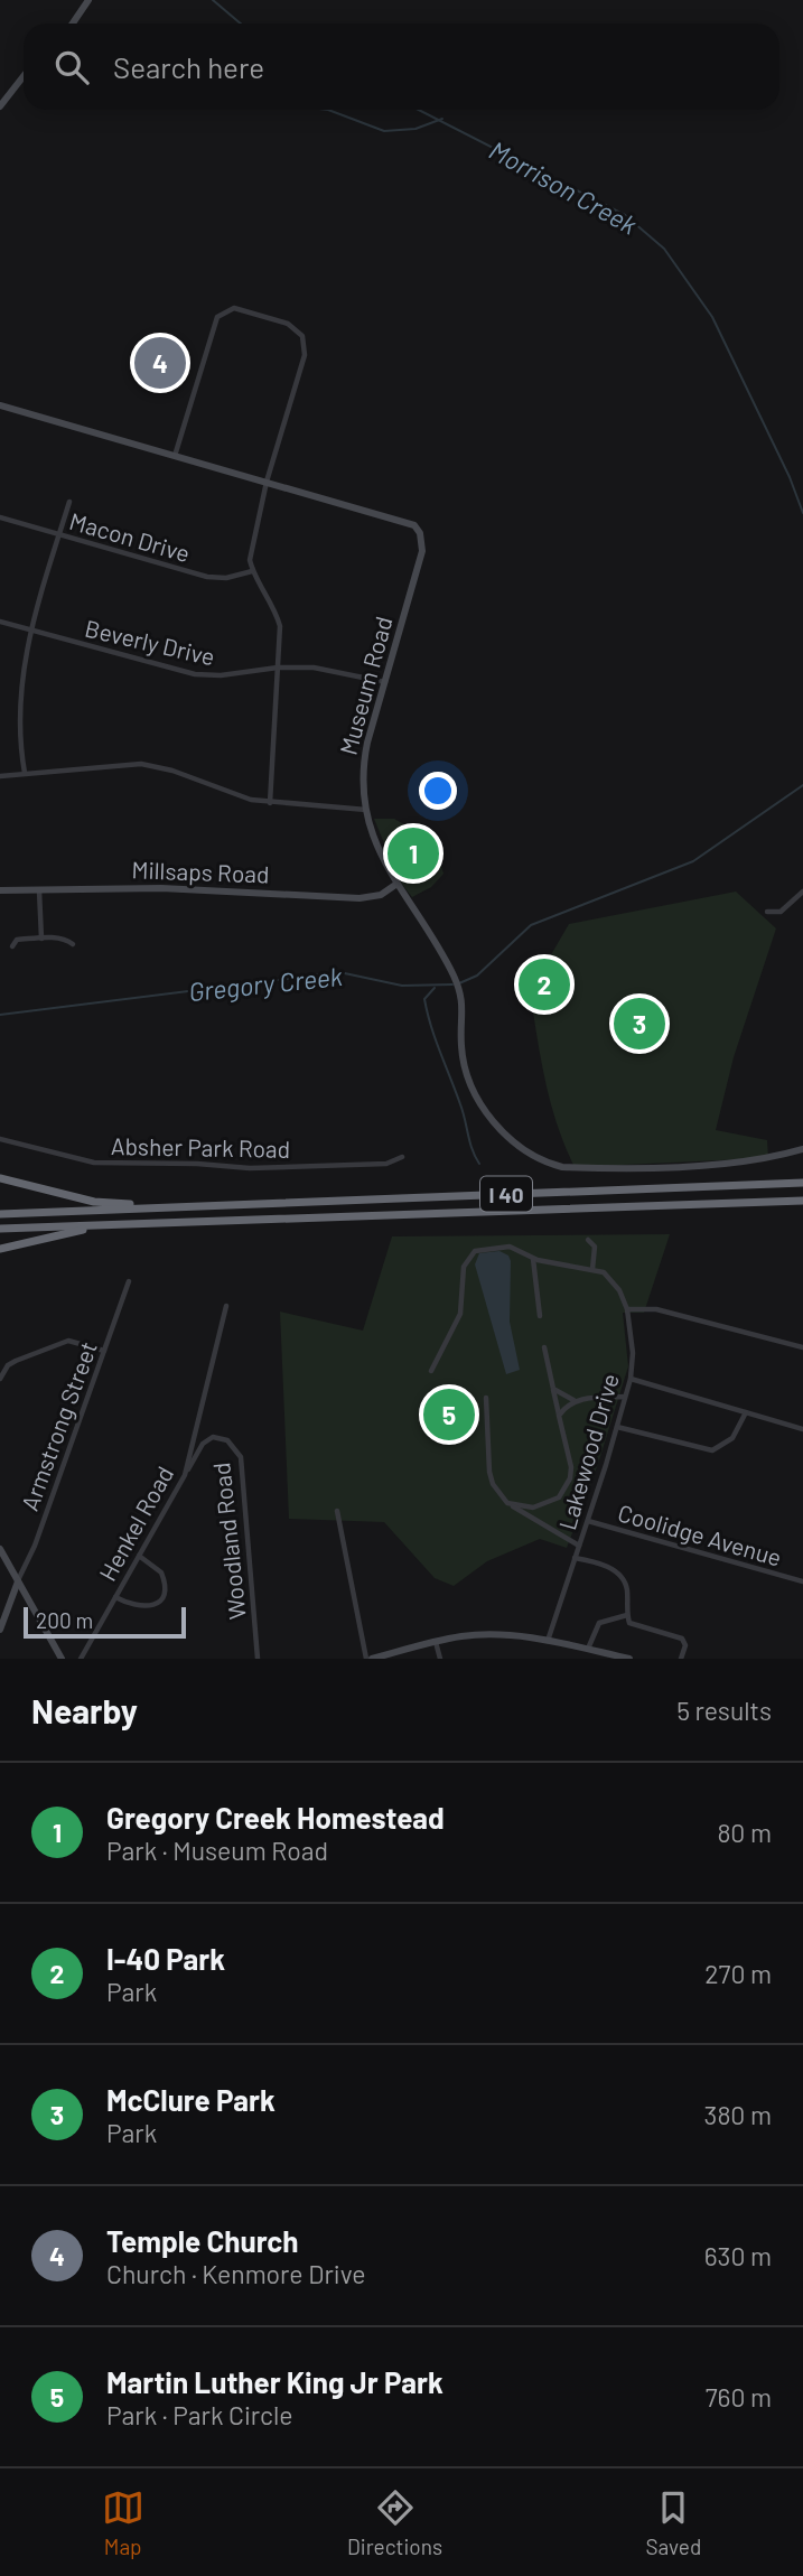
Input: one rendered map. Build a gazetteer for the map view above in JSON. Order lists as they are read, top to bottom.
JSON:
{
  "streets": {
    "highway": ["I 40"],
    "street": [
      "Macon Drive",
      "Beverly Drive",
      "Museum Road",
      "Millsaps Road",
      "Absher Park Road",
      "Armstrong Street",
      "Lakewood Drive",
      "Henkel Road",
      "Coolidge Avenue",
      "Woodland Road"
    ]
  },
  "crossings": [
    ["Beverly Drive", "Museum Road"],
    ["Museum Road", "Millsaps Road"],
    ["Lakewood Drive", "Coolidge Avenue"],
    ["Henkel Road", "Woodland Road"]
  ],
  "water": ["Morrison Creek", "Gregory Creek"],
  "scale_bar": "200 m",
  "page": {
    "search": "Search here",
    "pins": [
      "4",
      "1",
      "2",
      "3",
      "5"
    ],
    "scale": "200 m",
    "heading": ["Nearby", "5 results"],
    "list": [
      {
        "mark": "1",
        "name": "Gregory Creek Homestead",
        "note": "Park · Museum Road",
        "value": "80 m"
      },
      {
        "mark": "2",
        "name": "I-40 Park",
        "note": "Park",
        "value": "270 m"
      },
      {
        "mark": "3",
        "name": "McClure Park",
        "note": "Park",
        "value": "380 m"
      },
      {
        "mark": "4",
        "name": "Temple Church",
        "note": "Church · Kenmore Drive",
        "value": "630 m"
      },
      {
        "mark": "5",
        "name": "Martin Luther King Jr Park",
        "note": "Park · Park Circle",
        "value": "760 m"
      }
    ],
    "nav": ["Map", "Directions", "Saved"]
  }
}
